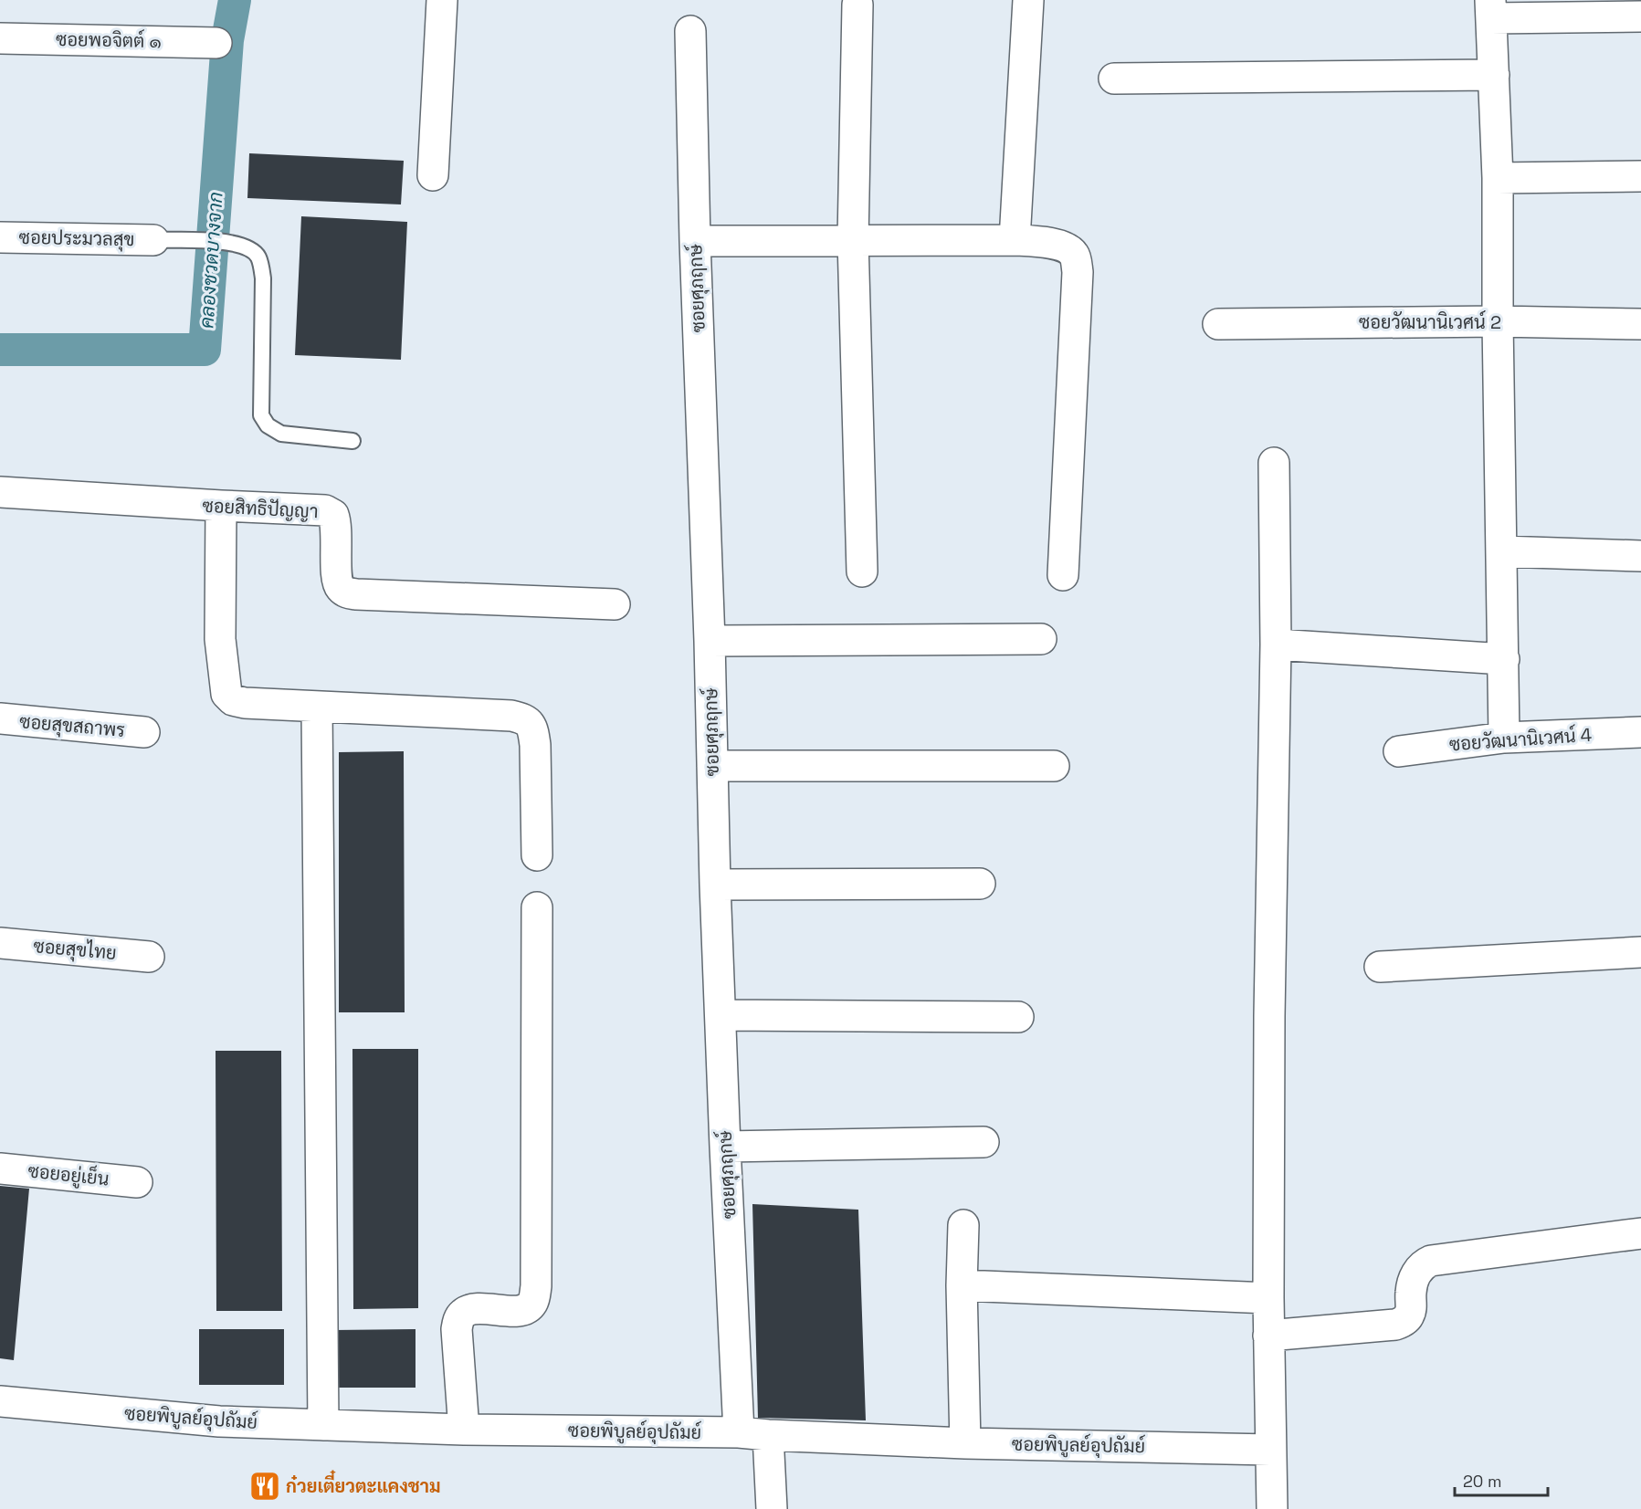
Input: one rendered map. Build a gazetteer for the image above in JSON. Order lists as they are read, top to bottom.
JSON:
{
  "streets": {
    "street": [
      "ซอยพอจิตต์ ๑",
      "ซอยประมวลสุข",
      "ซอยศุภฤกษ์",
      "ซอยวัฒนานิเวศน์ 2",
      "ซอยสิทธิปัญญา",
      "ซอยสุขสถาพร",
      "ซอยวัฒนานิเวศน์ 4",
      "ซอยสุขไทย",
      "ซอยอยู่เย็น",
      "ซอยพิบูลย์อุปถัมย์"
    ]
  },
  "crossings": [
    ["ซอยศุภฤกษ์", "ซอยพิบูลย์อุปถัมย์"]
  ],
  "water": ["คลองชวดบางจาก"],
  "places": {
    "restaurant": ["ก๋วยเตี๋ยวตะแคงชาม"]
  },
  "scale_bar": "20 m"
}
